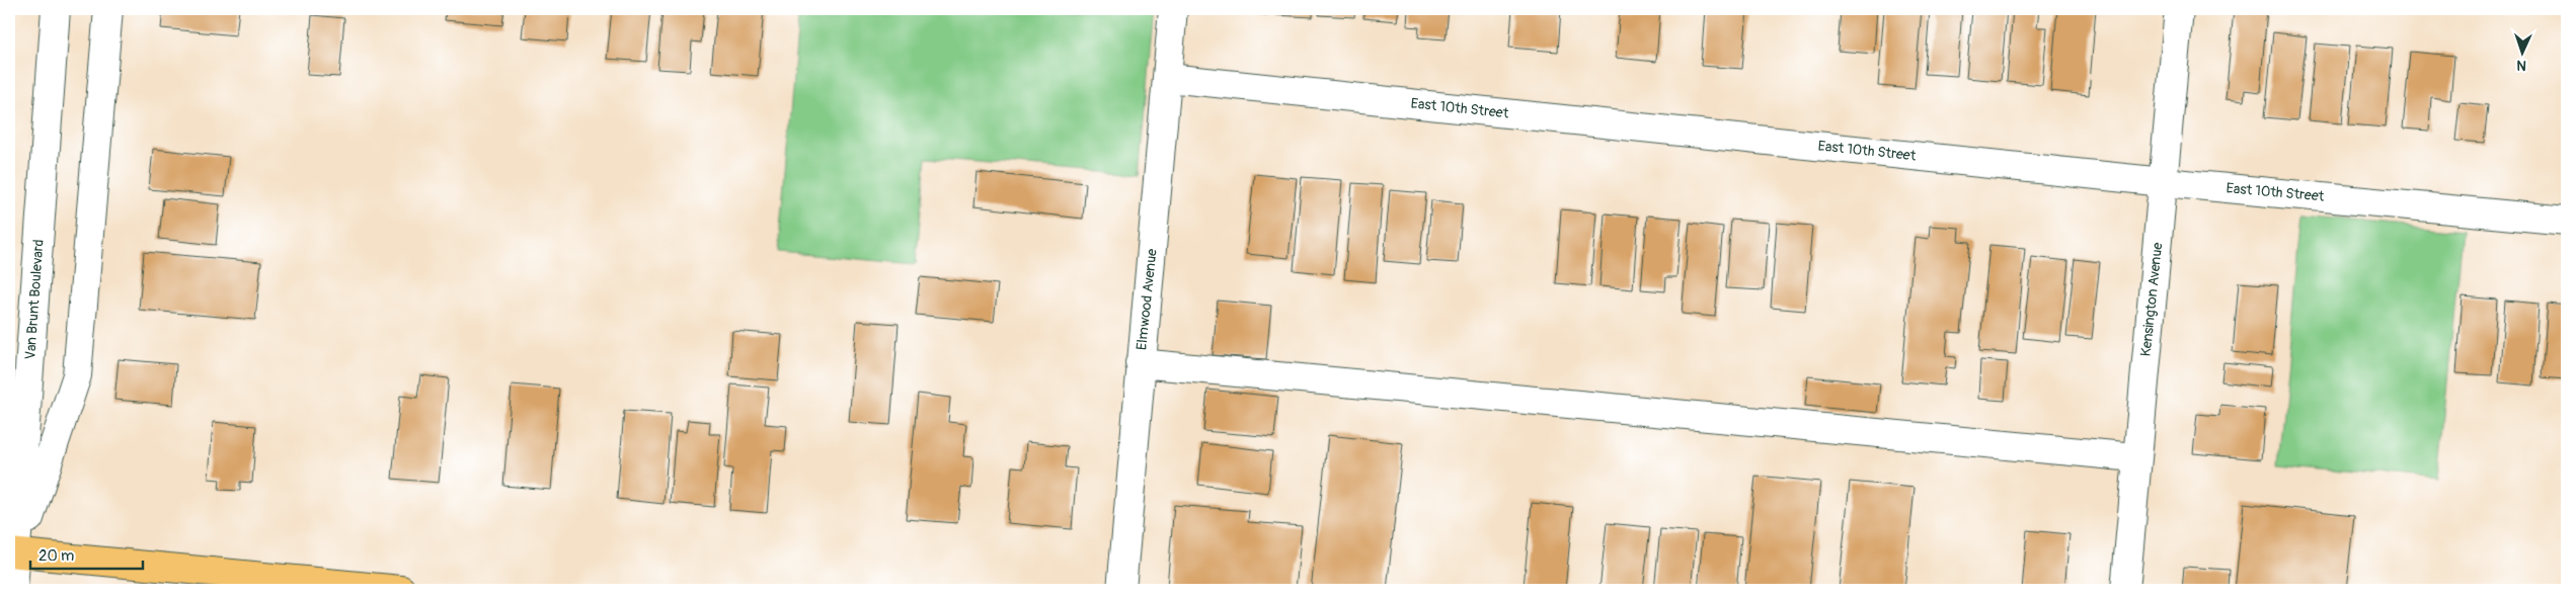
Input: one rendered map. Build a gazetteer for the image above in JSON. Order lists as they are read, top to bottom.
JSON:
{
  "streets": {
    "street": [
      "East 10th Street",
      "Van Brunt Boulevard",
      "Elmwood Avenue",
      "Kensington Avenue"
    ]
  },
  "crossings": [
    ["East 10th Street", "Elmwood Avenue"],
    ["East 10th Street", "Kensington Avenue"]
  ],
  "scale_bar": "20 m",
  "north": "bottom"
}
